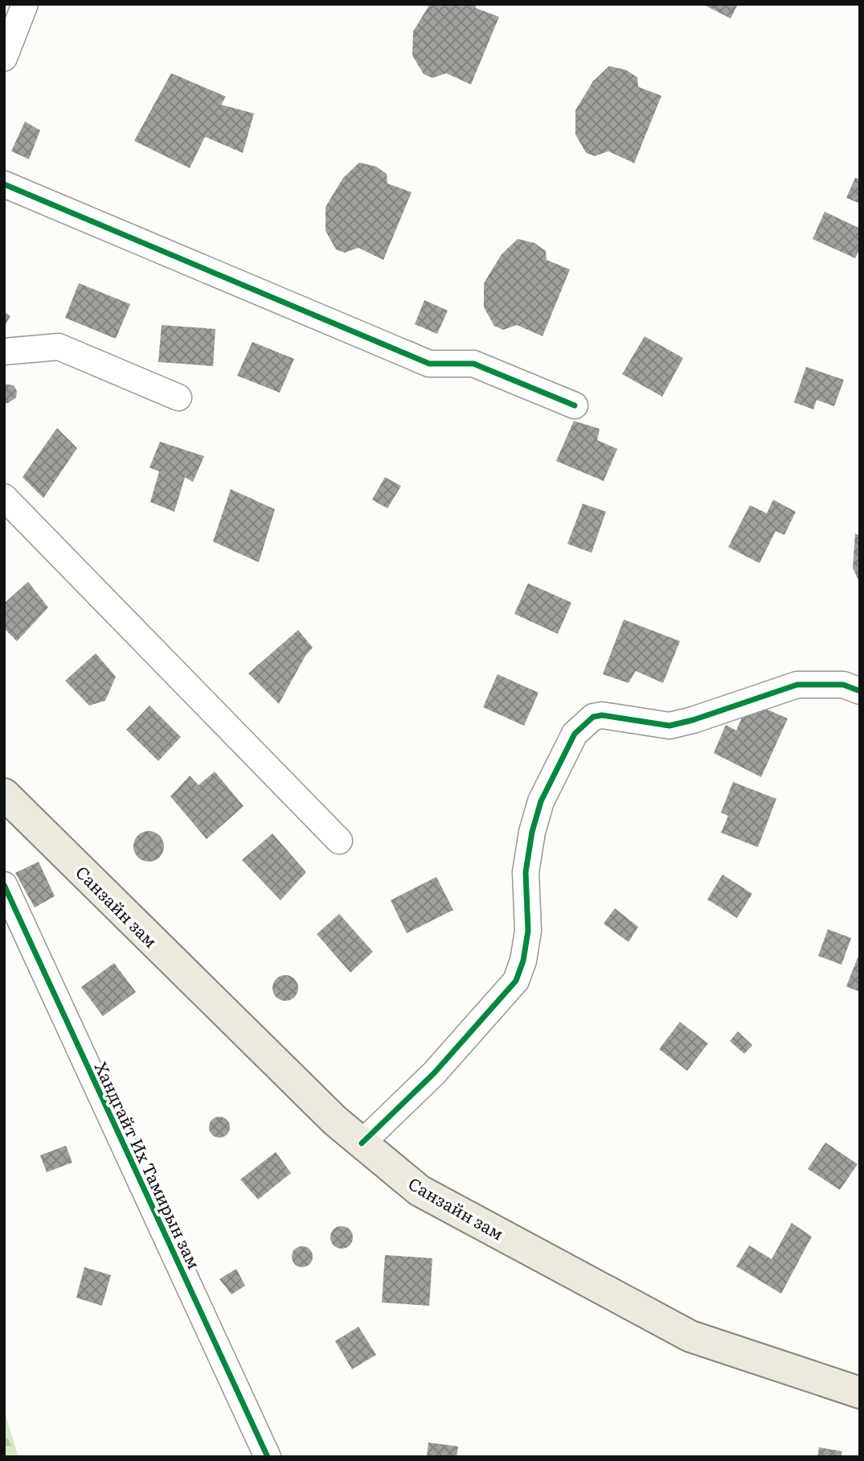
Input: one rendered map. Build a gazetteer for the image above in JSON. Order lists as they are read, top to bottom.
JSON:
{
  "streets": {
    "main road": ["Санзайн зам"],
    "street": ["Хандгайт Их Тамирын зам"]
  }
}
